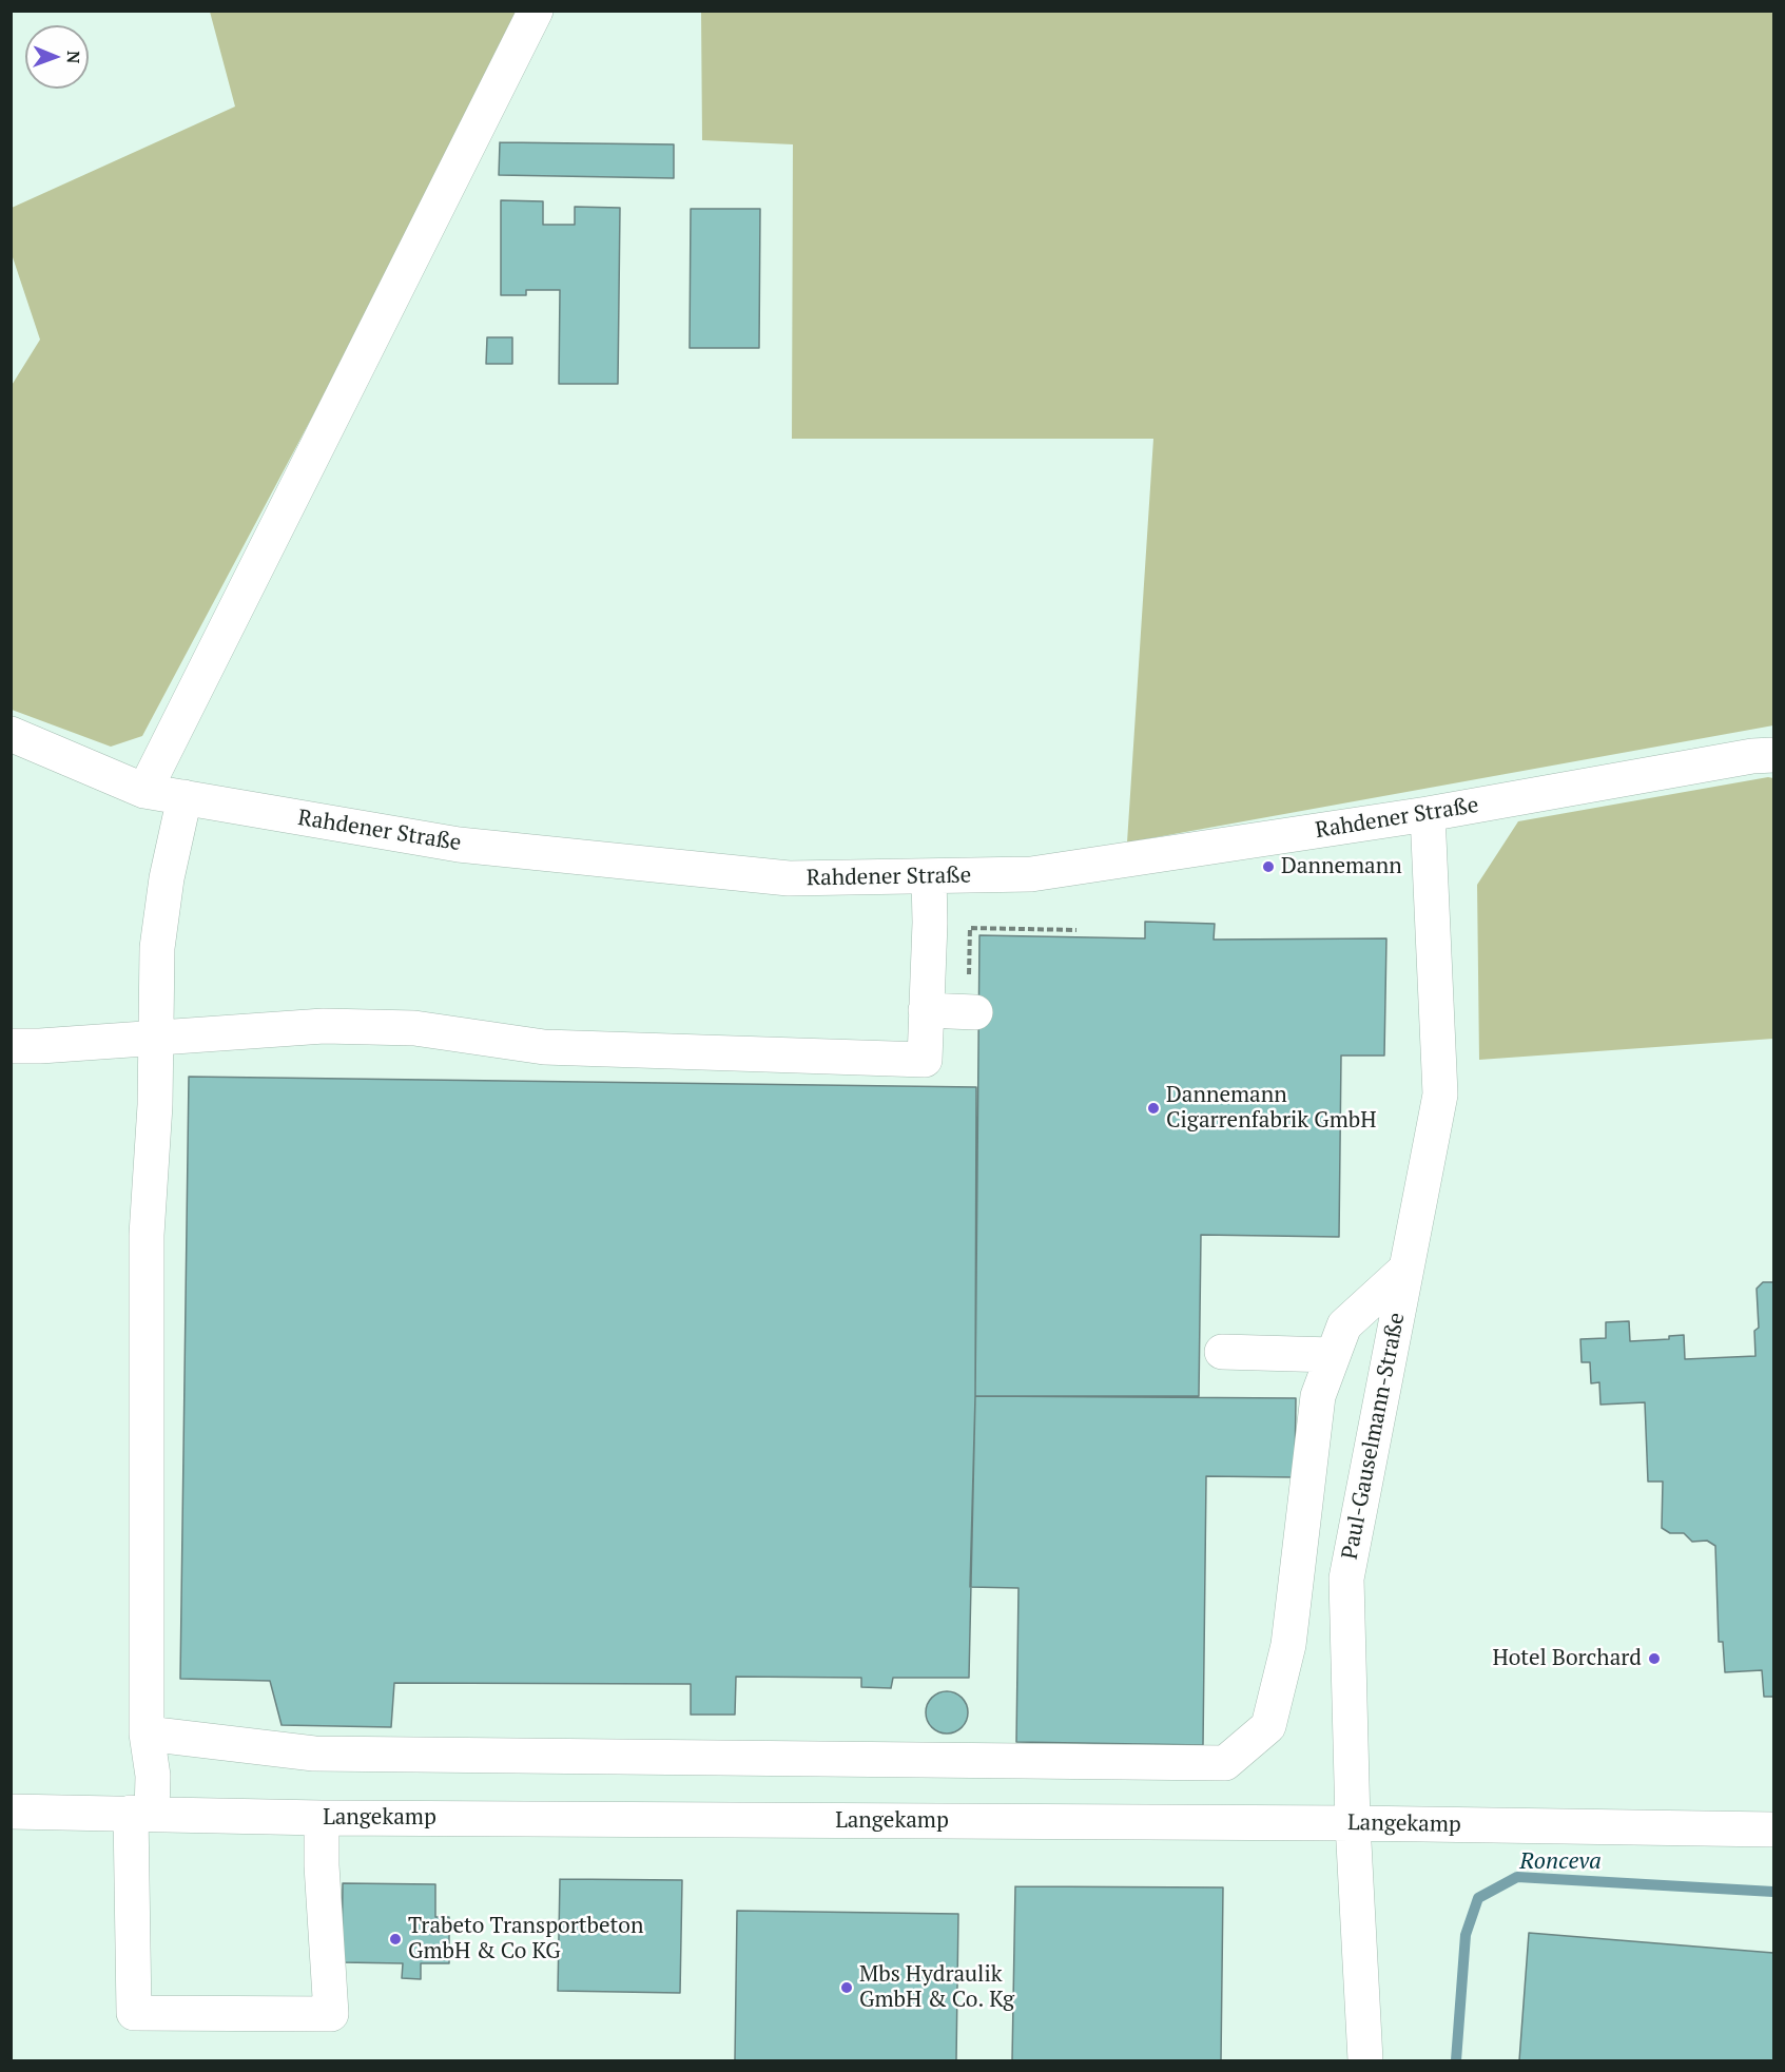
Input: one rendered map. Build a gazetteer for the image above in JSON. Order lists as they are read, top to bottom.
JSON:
{
  "streets": {
    "street": ["Rahdener Straße", "Paul-Gauselmann-Straße", "Langekamp"]
  },
  "crossings": [
    ["Rahdener Straße", "Paul-Gauselmann-Straße"],
    ["Paul-Gauselmann-Straße", "Langekamp"]
  ],
  "water": ["Ronceva"],
  "places": [
    "Dannemann",
    "Dannemann Cigarrenfabrik GmbH",
    "Hotel Borchard",
    "Trabeto Transportbeton GmbH & Co KG",
    "Mbs Hydraulik GmbH & Co. Kg"
  ],
  "north": "right"
}
